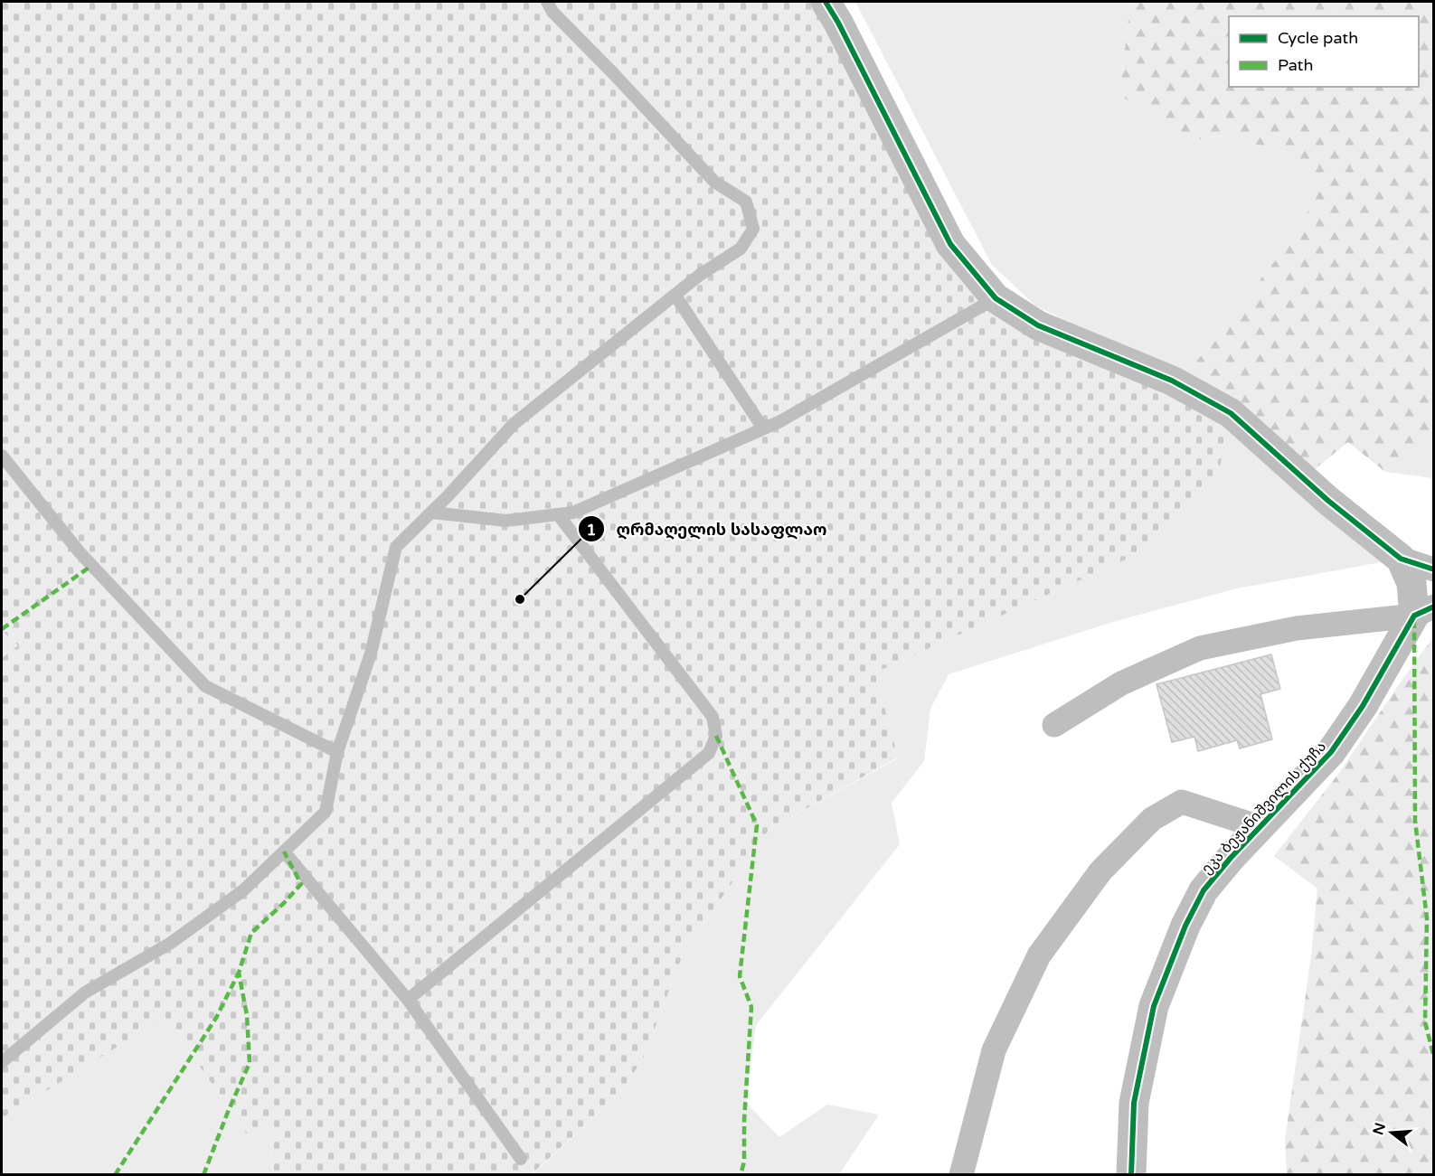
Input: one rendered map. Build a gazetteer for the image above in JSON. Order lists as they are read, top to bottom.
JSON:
{
  "streets": {
    "street": ["ეკა ბეჟანიშვილის ქუჩა"]
  },
  "places": ["ღრმაღელის სასაფლაო"],
  "legend": ["Cycle path", "Path"],
  "north": "left"
}
